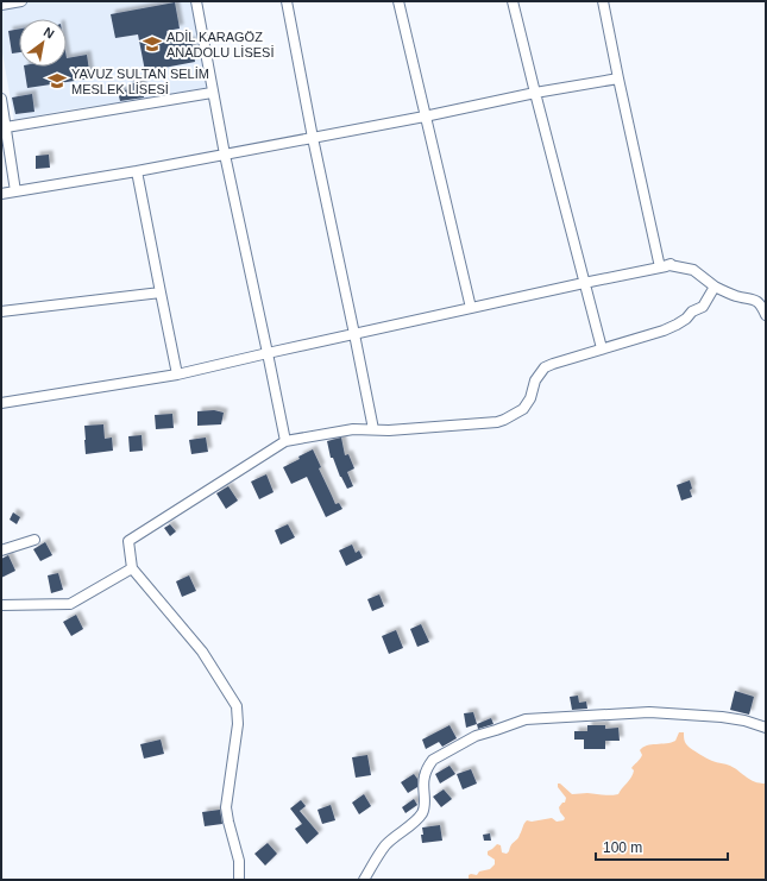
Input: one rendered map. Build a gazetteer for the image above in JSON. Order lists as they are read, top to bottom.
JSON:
{
  "places": {
    "school or university": ["ADİL KARAGÖZ ANADOLU LİSESİ", "YAVUZ SULTAN SELİM MESLEK LİSESİ"]
  },
  "scale_bar": "100 m",
  "north": "top right"
}
